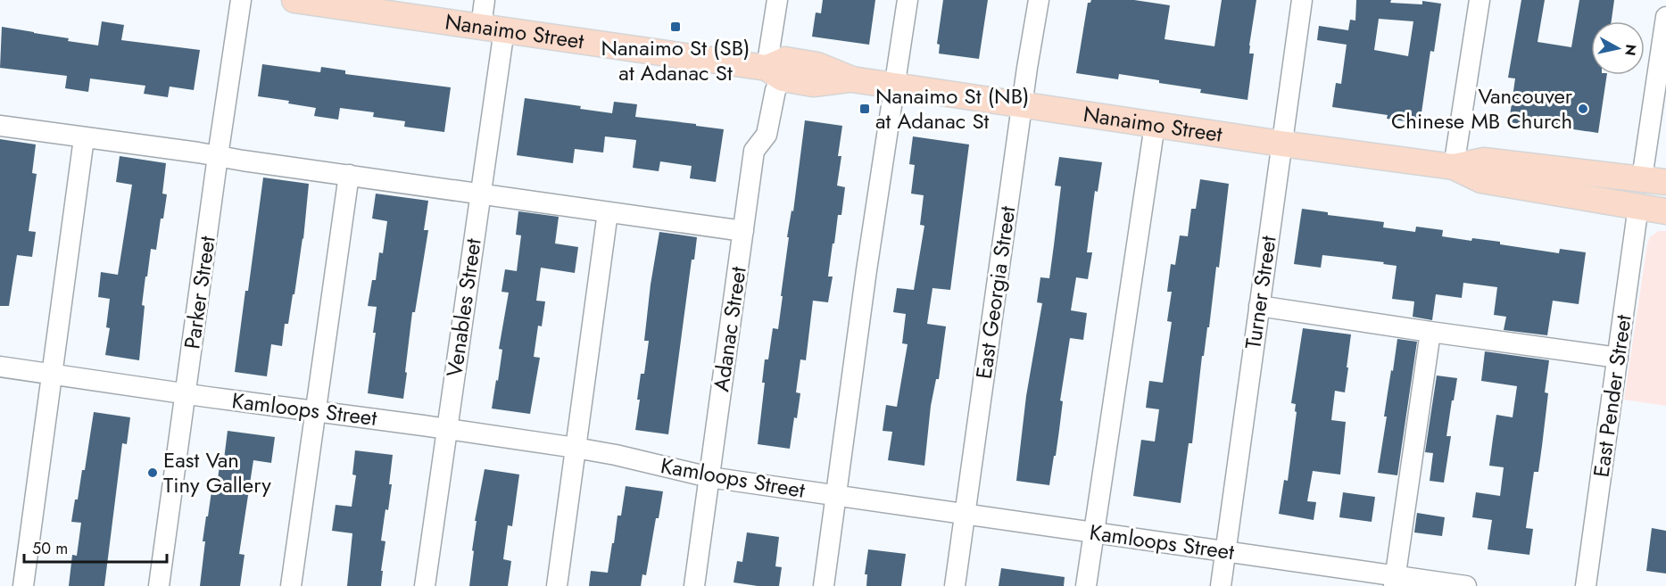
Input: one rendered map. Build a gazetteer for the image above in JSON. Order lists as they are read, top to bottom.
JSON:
{
  "streets": {
    "main road": ["Nanaimo Street"],
    "street": [
      "Parker Street",
      "East Georgia Street",
      "Turner Street",
      "Venables Street",
      "Adanac Street",
      "East Pender Street",
      "Kamloops Street"
    ]
  },
  "crossings": [
    ["Nanaimo Street", "East Georgia Street"],
    ["Nanaimo Street", "Turner Street"],
    ["Nanaimo Street", "Venables Street"],
    ["Nanaimo Street", "Adanac Street"],
    ["Nanaimo Street", "East Pender Street"],
    ["Parker Street", "Kamloops Street"],
    ["East Georgia Street", "Kamloops Street"],
    ["Turner Street", "Kamloops Street"],
    ["Venables Street", "Kamloops Street"],
    ["Adanac Street", "Kamloops Street"]
  ],
  "places": {
    "transit": ["Nanaimo St (SB) at Adanac St", "Nanaimo St (NB) at Adanac St"],
    "other": ["Vancouver Chinese MB Church", "East Van Tiny Gallery"]
  },
  "scale_bar": "50 m",
  "north": "right"
}
